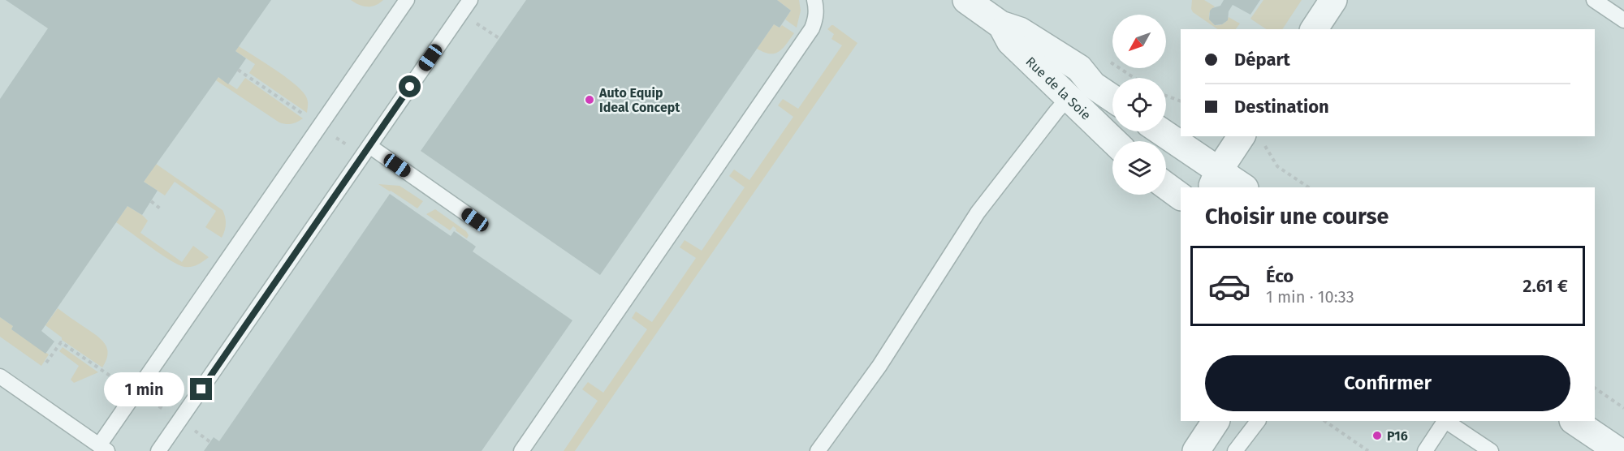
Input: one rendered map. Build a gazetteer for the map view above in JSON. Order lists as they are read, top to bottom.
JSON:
{
  "streets": {
    "street": ["Rue de la Soie"]
  },
  "places": ["Auto Equip Ideal Concept", "P16"],
  "north": "bottom left",
  "page": {
    "banner": ["Départ", "Destination"],
    "heading": "Choisir une course",
    "list": [
      {
        "name": "Éco",
        "note": "1 min · 10:33",
        "value": "2.61 €"
      }
    ],
    "buttons": "Confirmer",
    "bubble": "1 min"
  }
}
